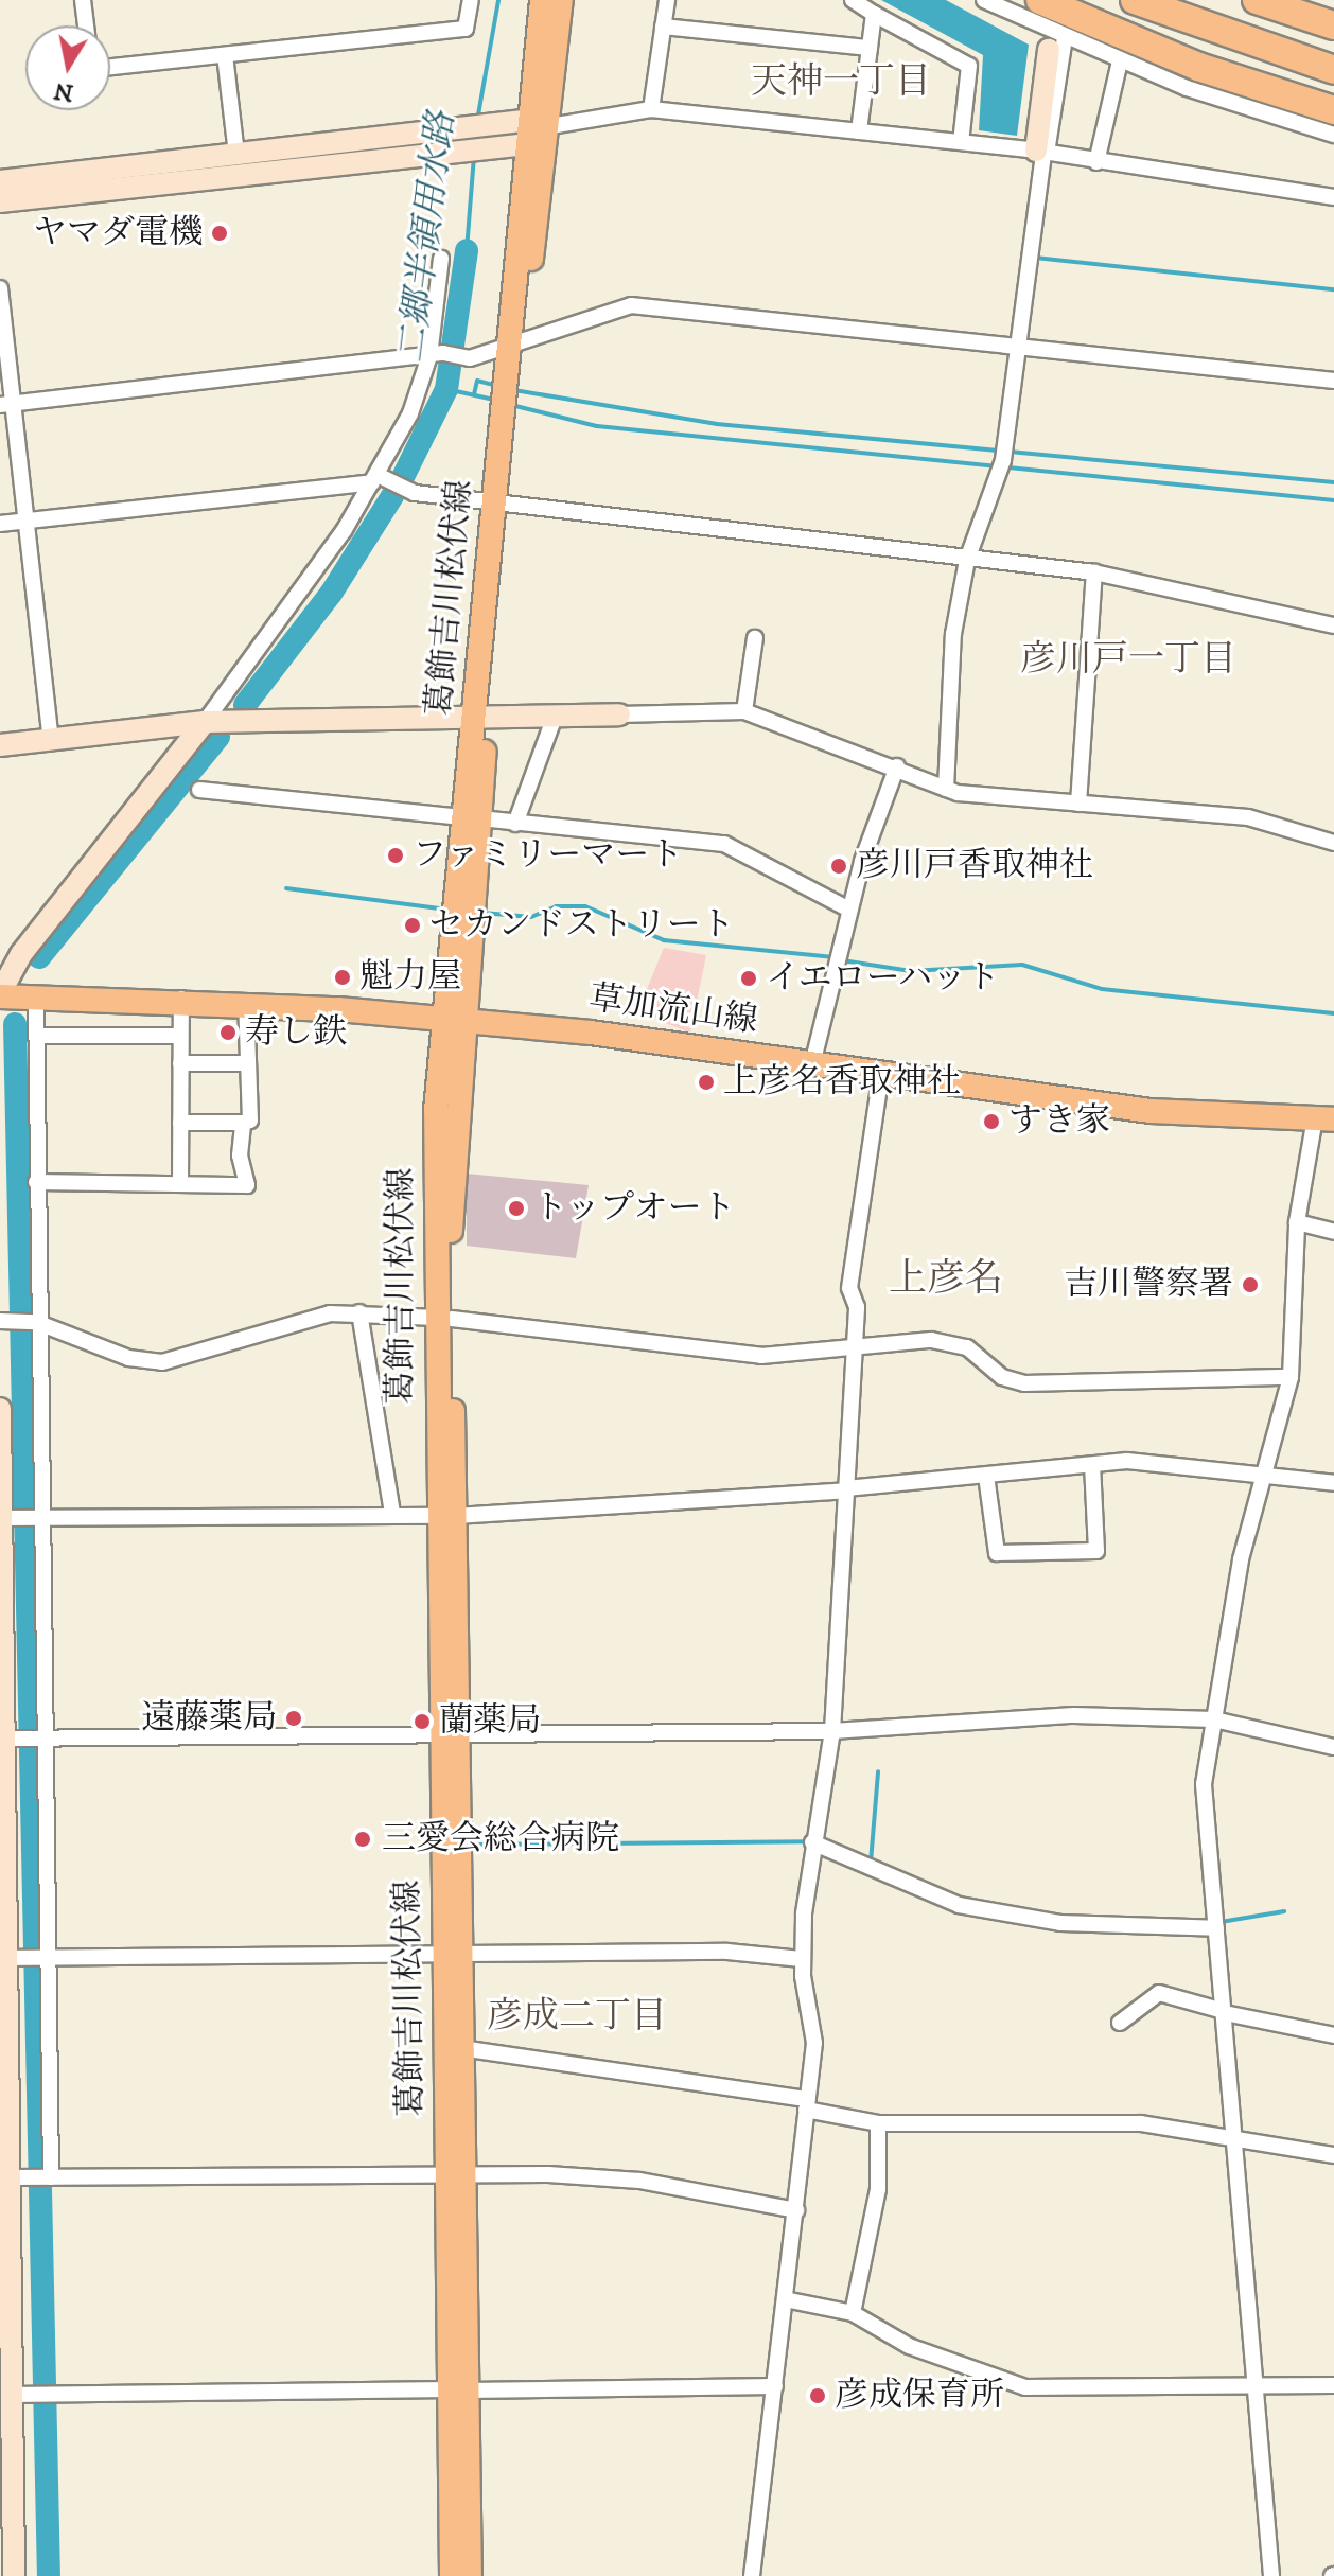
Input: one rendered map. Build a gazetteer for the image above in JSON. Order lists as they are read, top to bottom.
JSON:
{
  "streets": {
    "main road": ["葛飾吉川松伏線", "草加流山線"]
  },
  "crossings": [
    ["葛飾吉川松伏線", "草加流山線"]
  ],
  "districts": [
    "天神一丁目",
    "彦川戸一丁目",
    "上彦名",
    "彦成二丁目"
  ],
  "water": ["二郷半領用水路"],
  "places": [
    "ヤマダ電機",
    "ファミリーマート",
    "彦川戸香取神社",
    "セカンドストリート",
    "魁力屋",
    "イエローハット",
    "寿し鉄",
    "上彦名香取神社",
    "すき家",
    "トップオート",
    "吉川警察署",
    "遠藤薬局",
    "蘭薬局",
    "三愛会総合病院",
    "彦成保育所"
  ],
  "north": "bottom"
}
